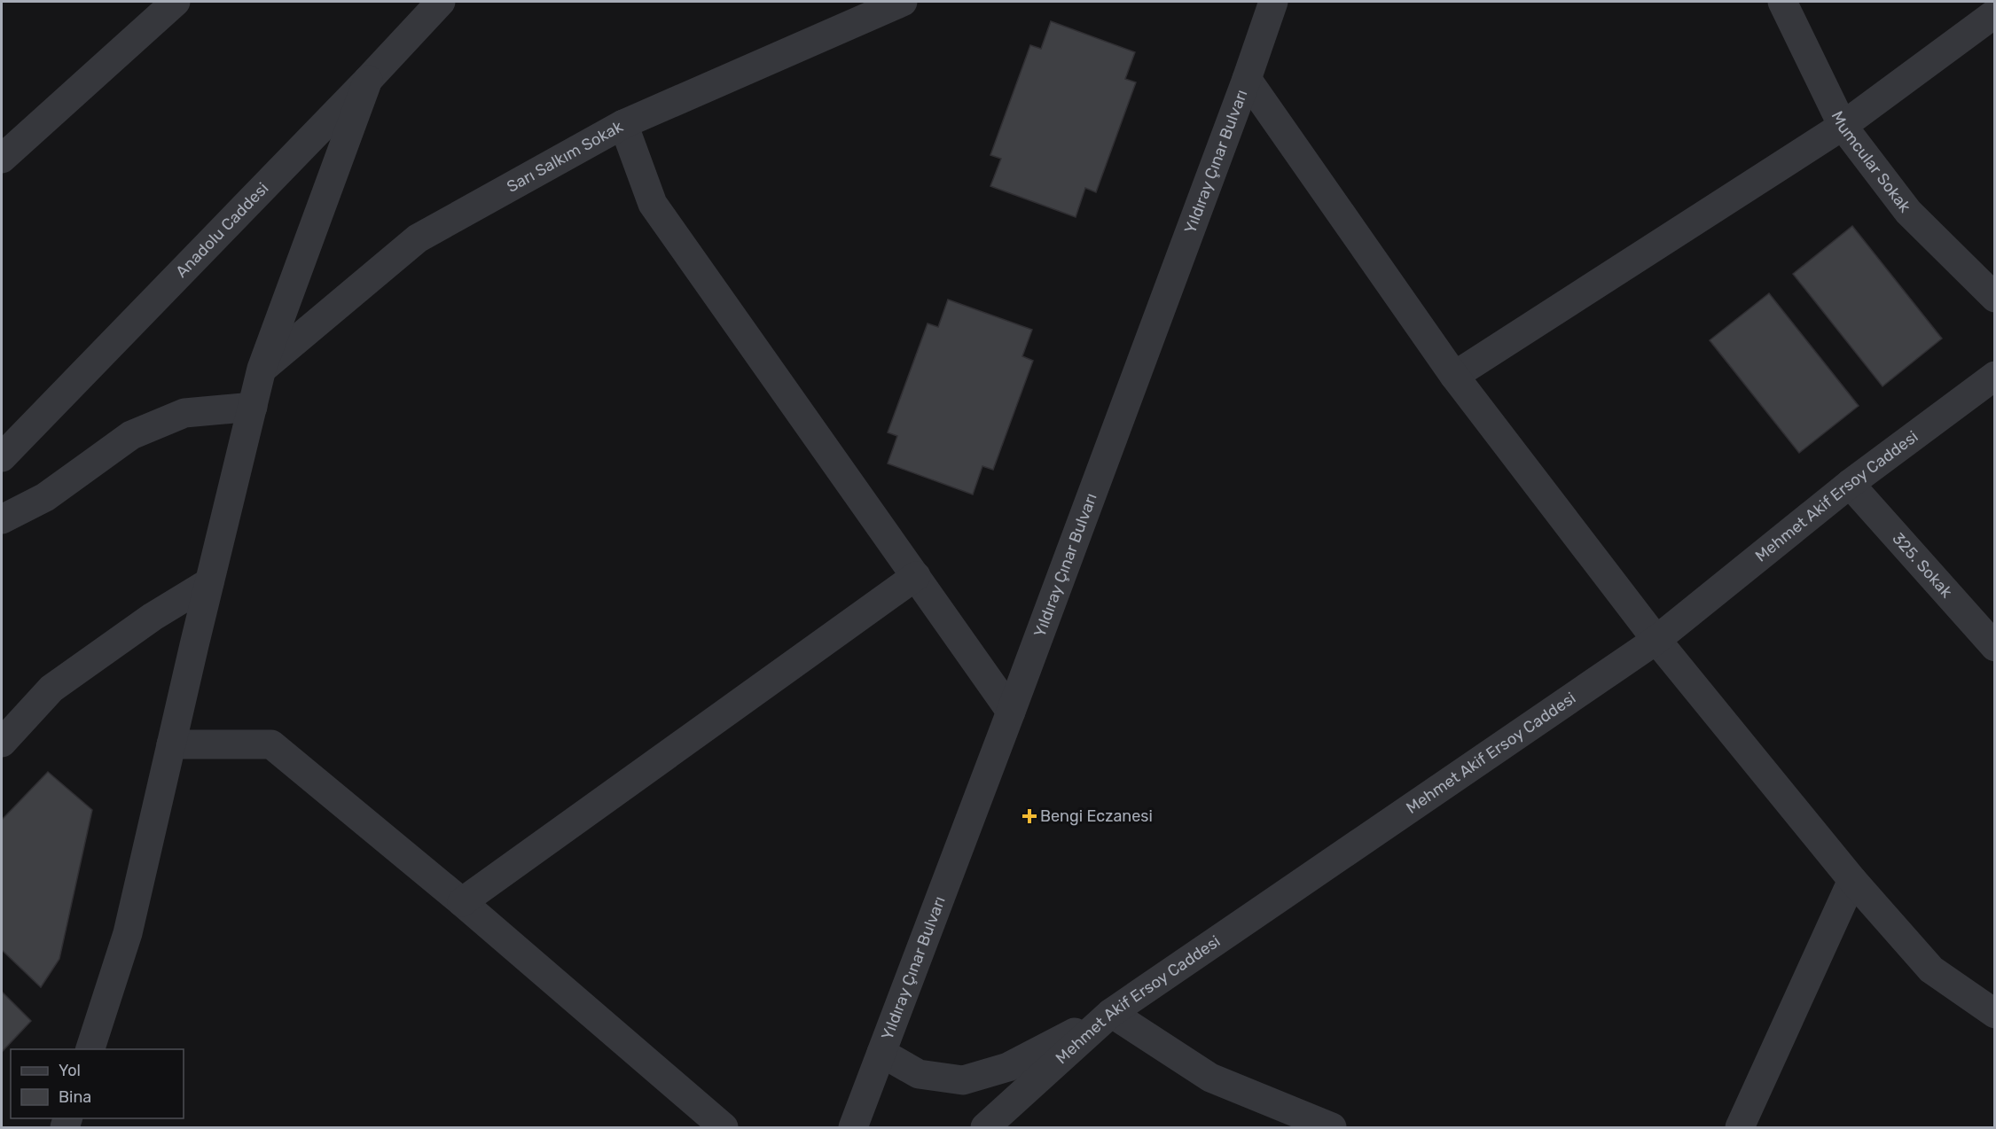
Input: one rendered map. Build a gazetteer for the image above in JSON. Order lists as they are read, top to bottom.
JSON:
{
  "streets": {
    "street": [
      "Sarı Salkım Sokak",
      "Mumcular Sokak",
      "Yıldıray Çınar Bulvarı",
      "Anadolu Caddesi",
      "Mehmet Akif Ersoy Caddesi",
      "325. Sokak"
    ]
  },
  "crossings": [
    ["Mehmet Akif Ersoy Caddesi", "325. Sokak"]
  ],
  "places": {
    "health": ["Bengi Eczanesi"]
  },
  "legend": ["Yol", "Bina"]
}
